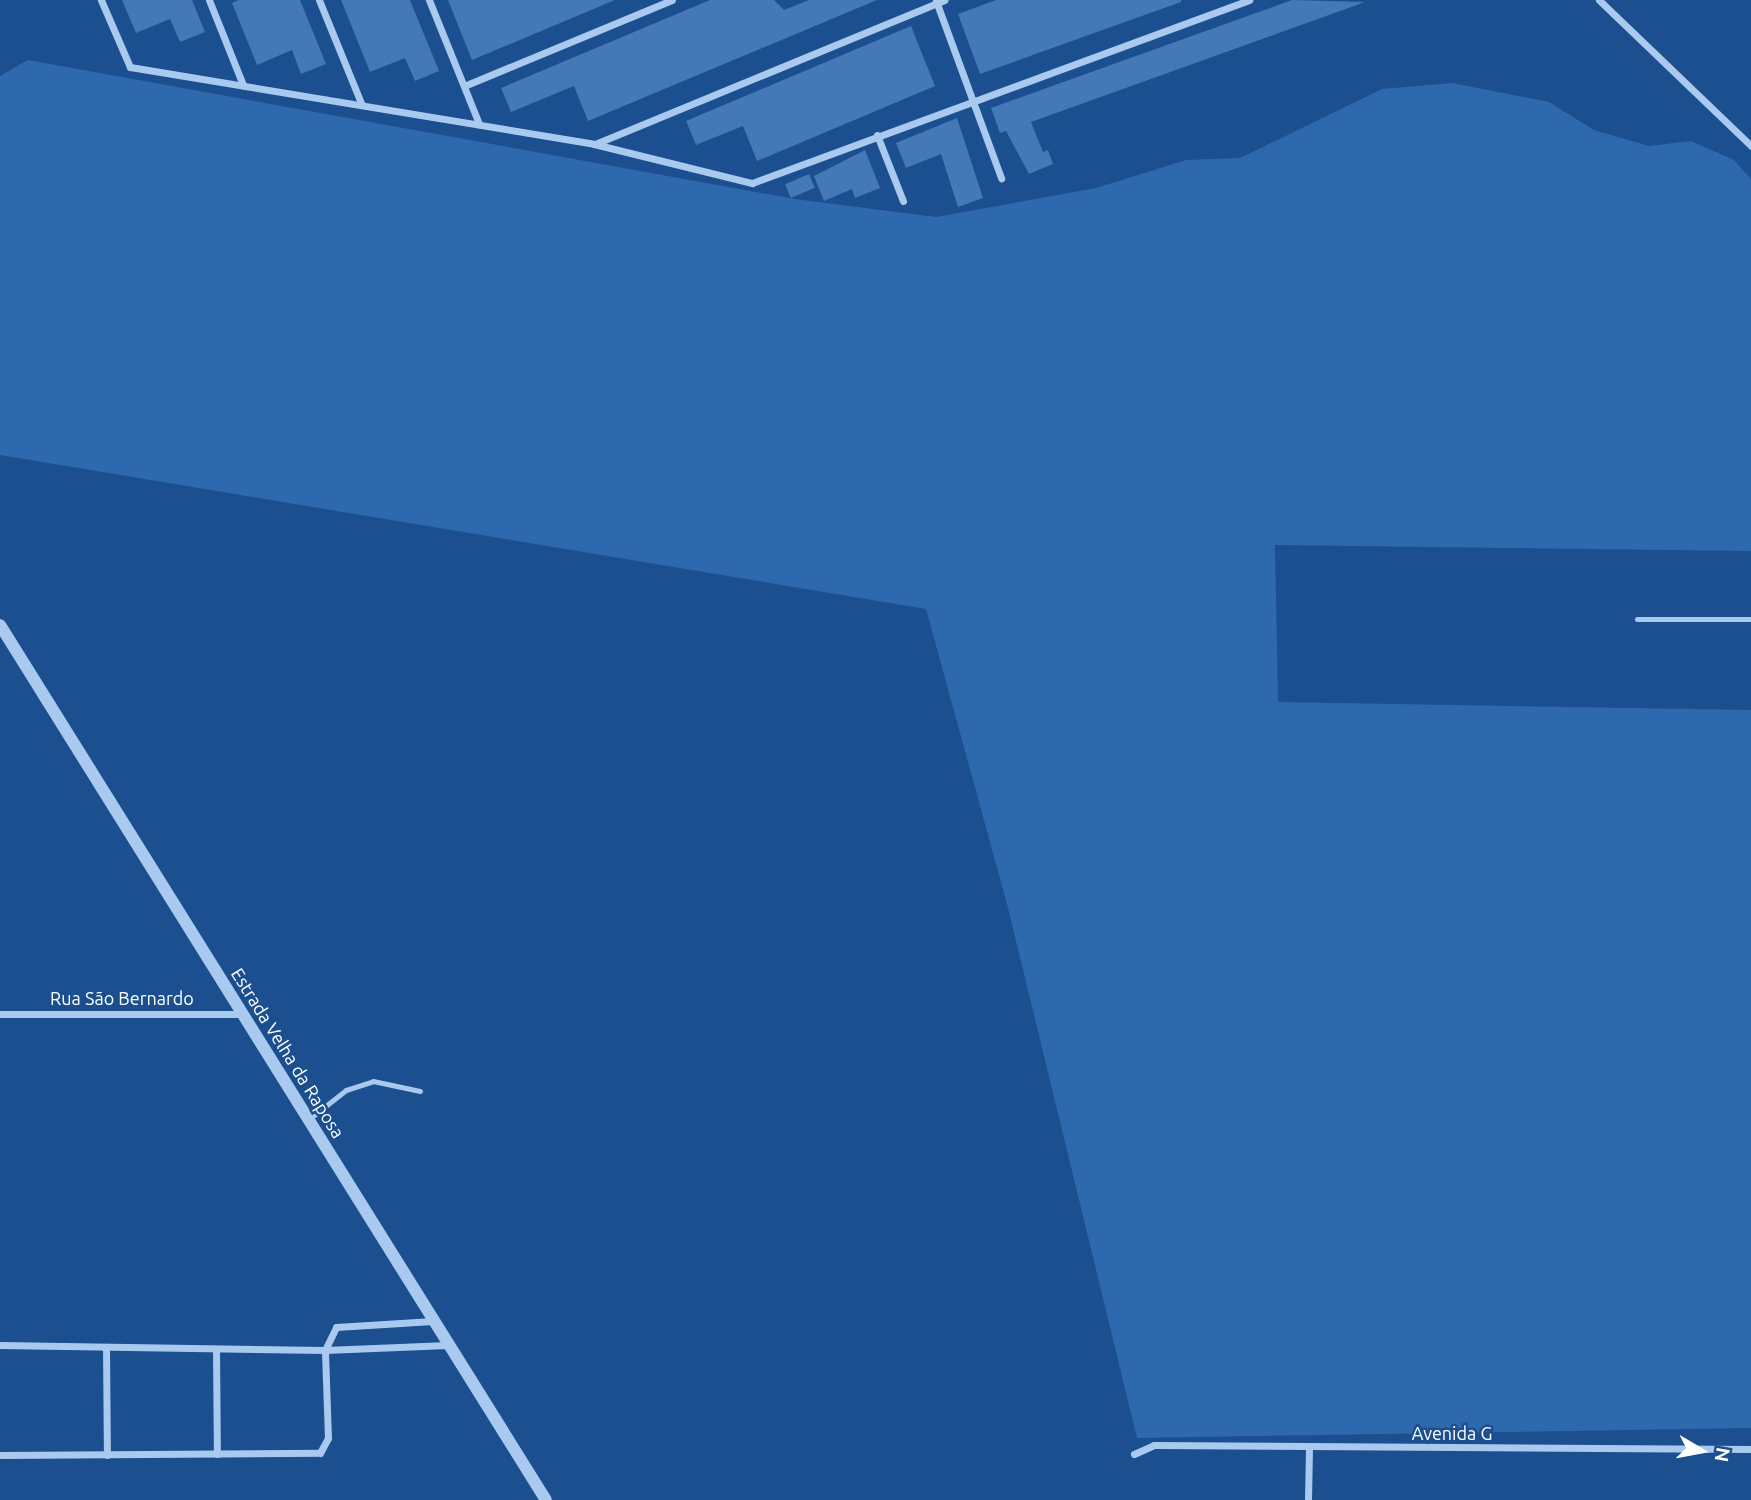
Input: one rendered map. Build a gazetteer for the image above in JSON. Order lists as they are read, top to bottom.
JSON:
{
  "streets": {
    "street": ["Rua São Bernardo", "Estrada Velha da Raposa", "Avenida G"]
  },
  "crossings": [
    ["Rua São Bernardo", "Estrada Velha da Raposa"]
  ],
  "north": "right"
}
